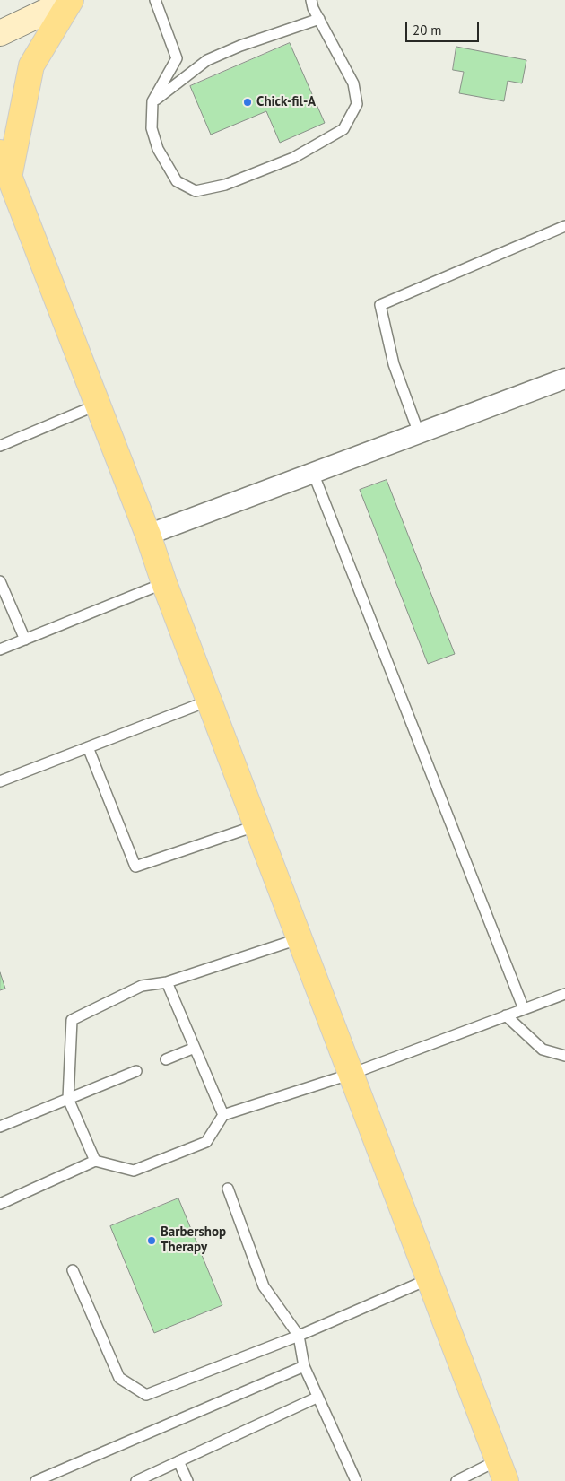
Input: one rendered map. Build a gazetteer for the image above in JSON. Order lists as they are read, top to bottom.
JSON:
{
  "places": ["Chick-fil-A", "Barbershop Therapy"],
  "scale_bar": "20 m"
}
